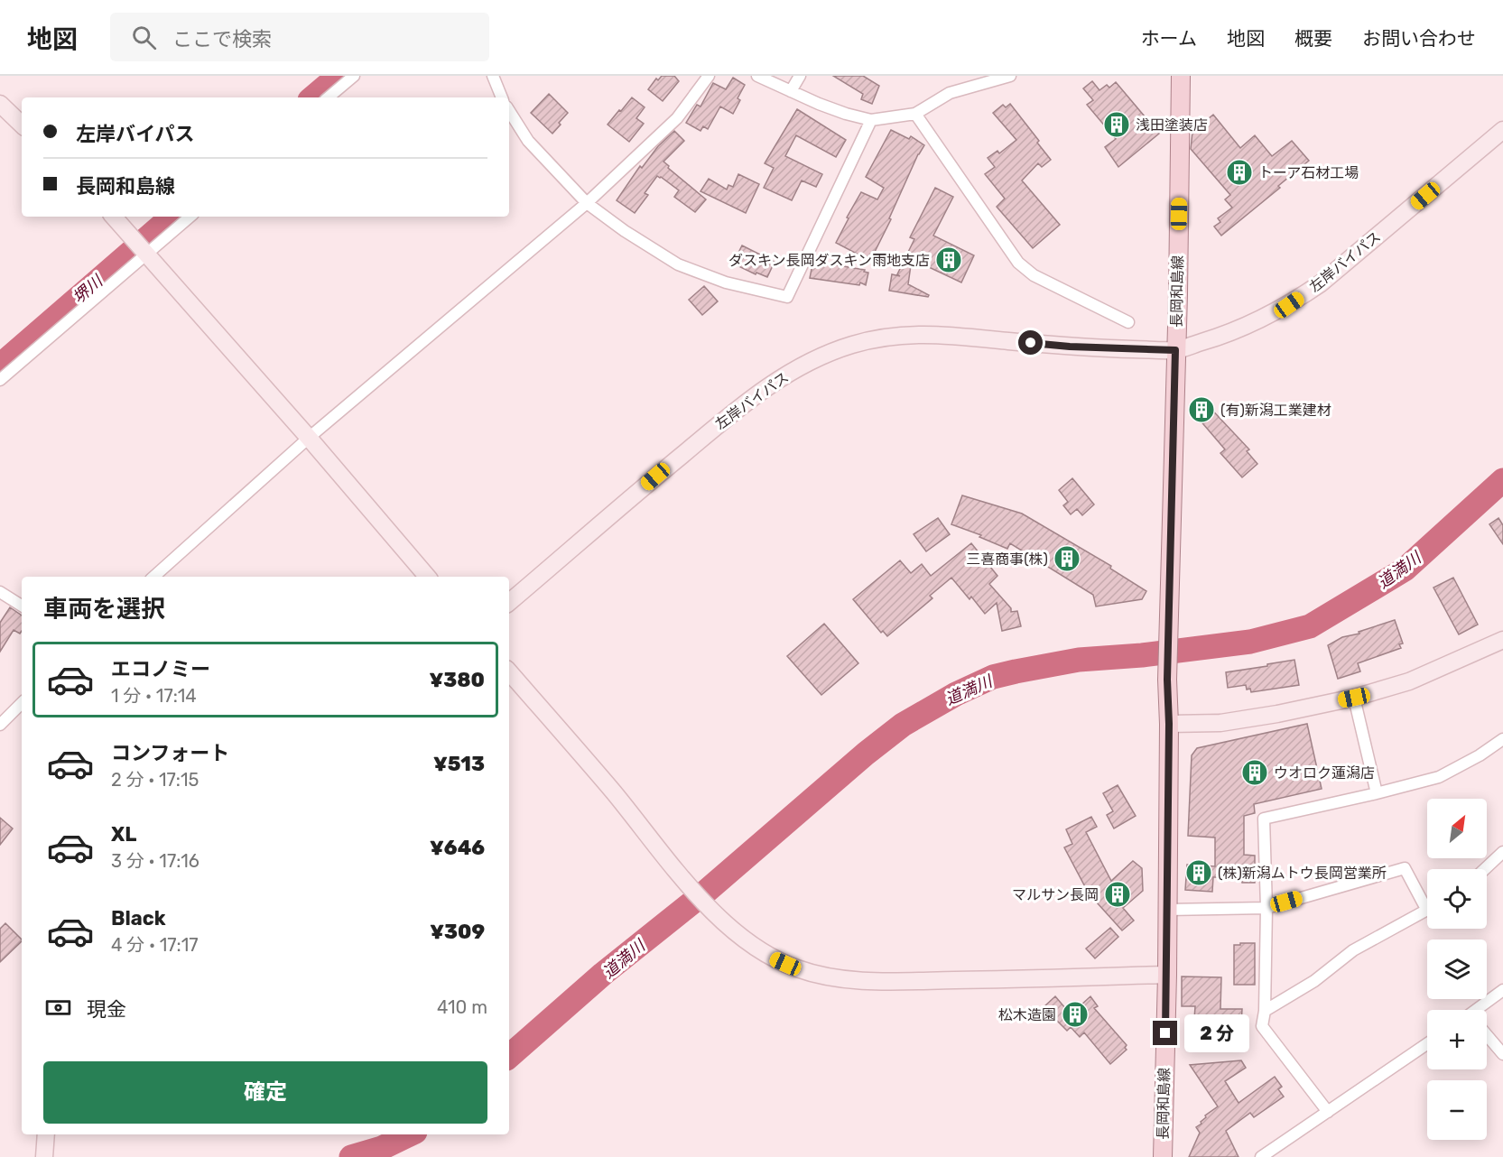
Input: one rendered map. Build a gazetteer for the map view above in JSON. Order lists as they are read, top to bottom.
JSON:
{
  "streets": {
    "main road": ["長岡和島線"],
    "street": ["左岸バイパス"]
  },
  "crossings": [
    ["左岸バイパス", "長岡和島線"]
  ],
  "water": ["堺川", "道満川"],
  "places": {
    "building": [
      "浅田塗装店",
      "トーア石材工場",
      "ダスキン長岡ダスキン雨地支店",
      "(有)新潟工業建材",
      "三喜商事(株)",
      "ウオロク蓮潟店",
      "(株)新潟ムトウ長岡営業所",
      "マルサン長岡",
      "松木造園"
    ]
  },
  "north": "top right",
  "page": {
    "header": "地図",
    "search": "ここで検索",
    "nav": [
      "ホーム",
      "地図",
      "概要",
      "お問い合わせ"
    ],
    "banner": ["左岸バイパス", "長岡和島線"],
    "heading": "車両を選択",
    "list": [
      {
        "name": "エコノミー",
        "note": "1 分 · 17:14",
        "value": "¥380"
      },
      {
        "name": "コンフォート",
        "note": "2 分 · 17:15",
        "value": "¥513"
      },
      {
        "name": "XL",
        "note": "3 分 · 17:16",
        "value": "¥646"
      },
      {
        "name": "Black",
        "note": "4 分 · 17:17",
        "value": "¥309"
      }
    ],
    "map_buttons": ["+", "−"],
    "pay": ["現金", "410 m"],
    "bubble": "2 分",
    "buttons": "確定"
  }
}
